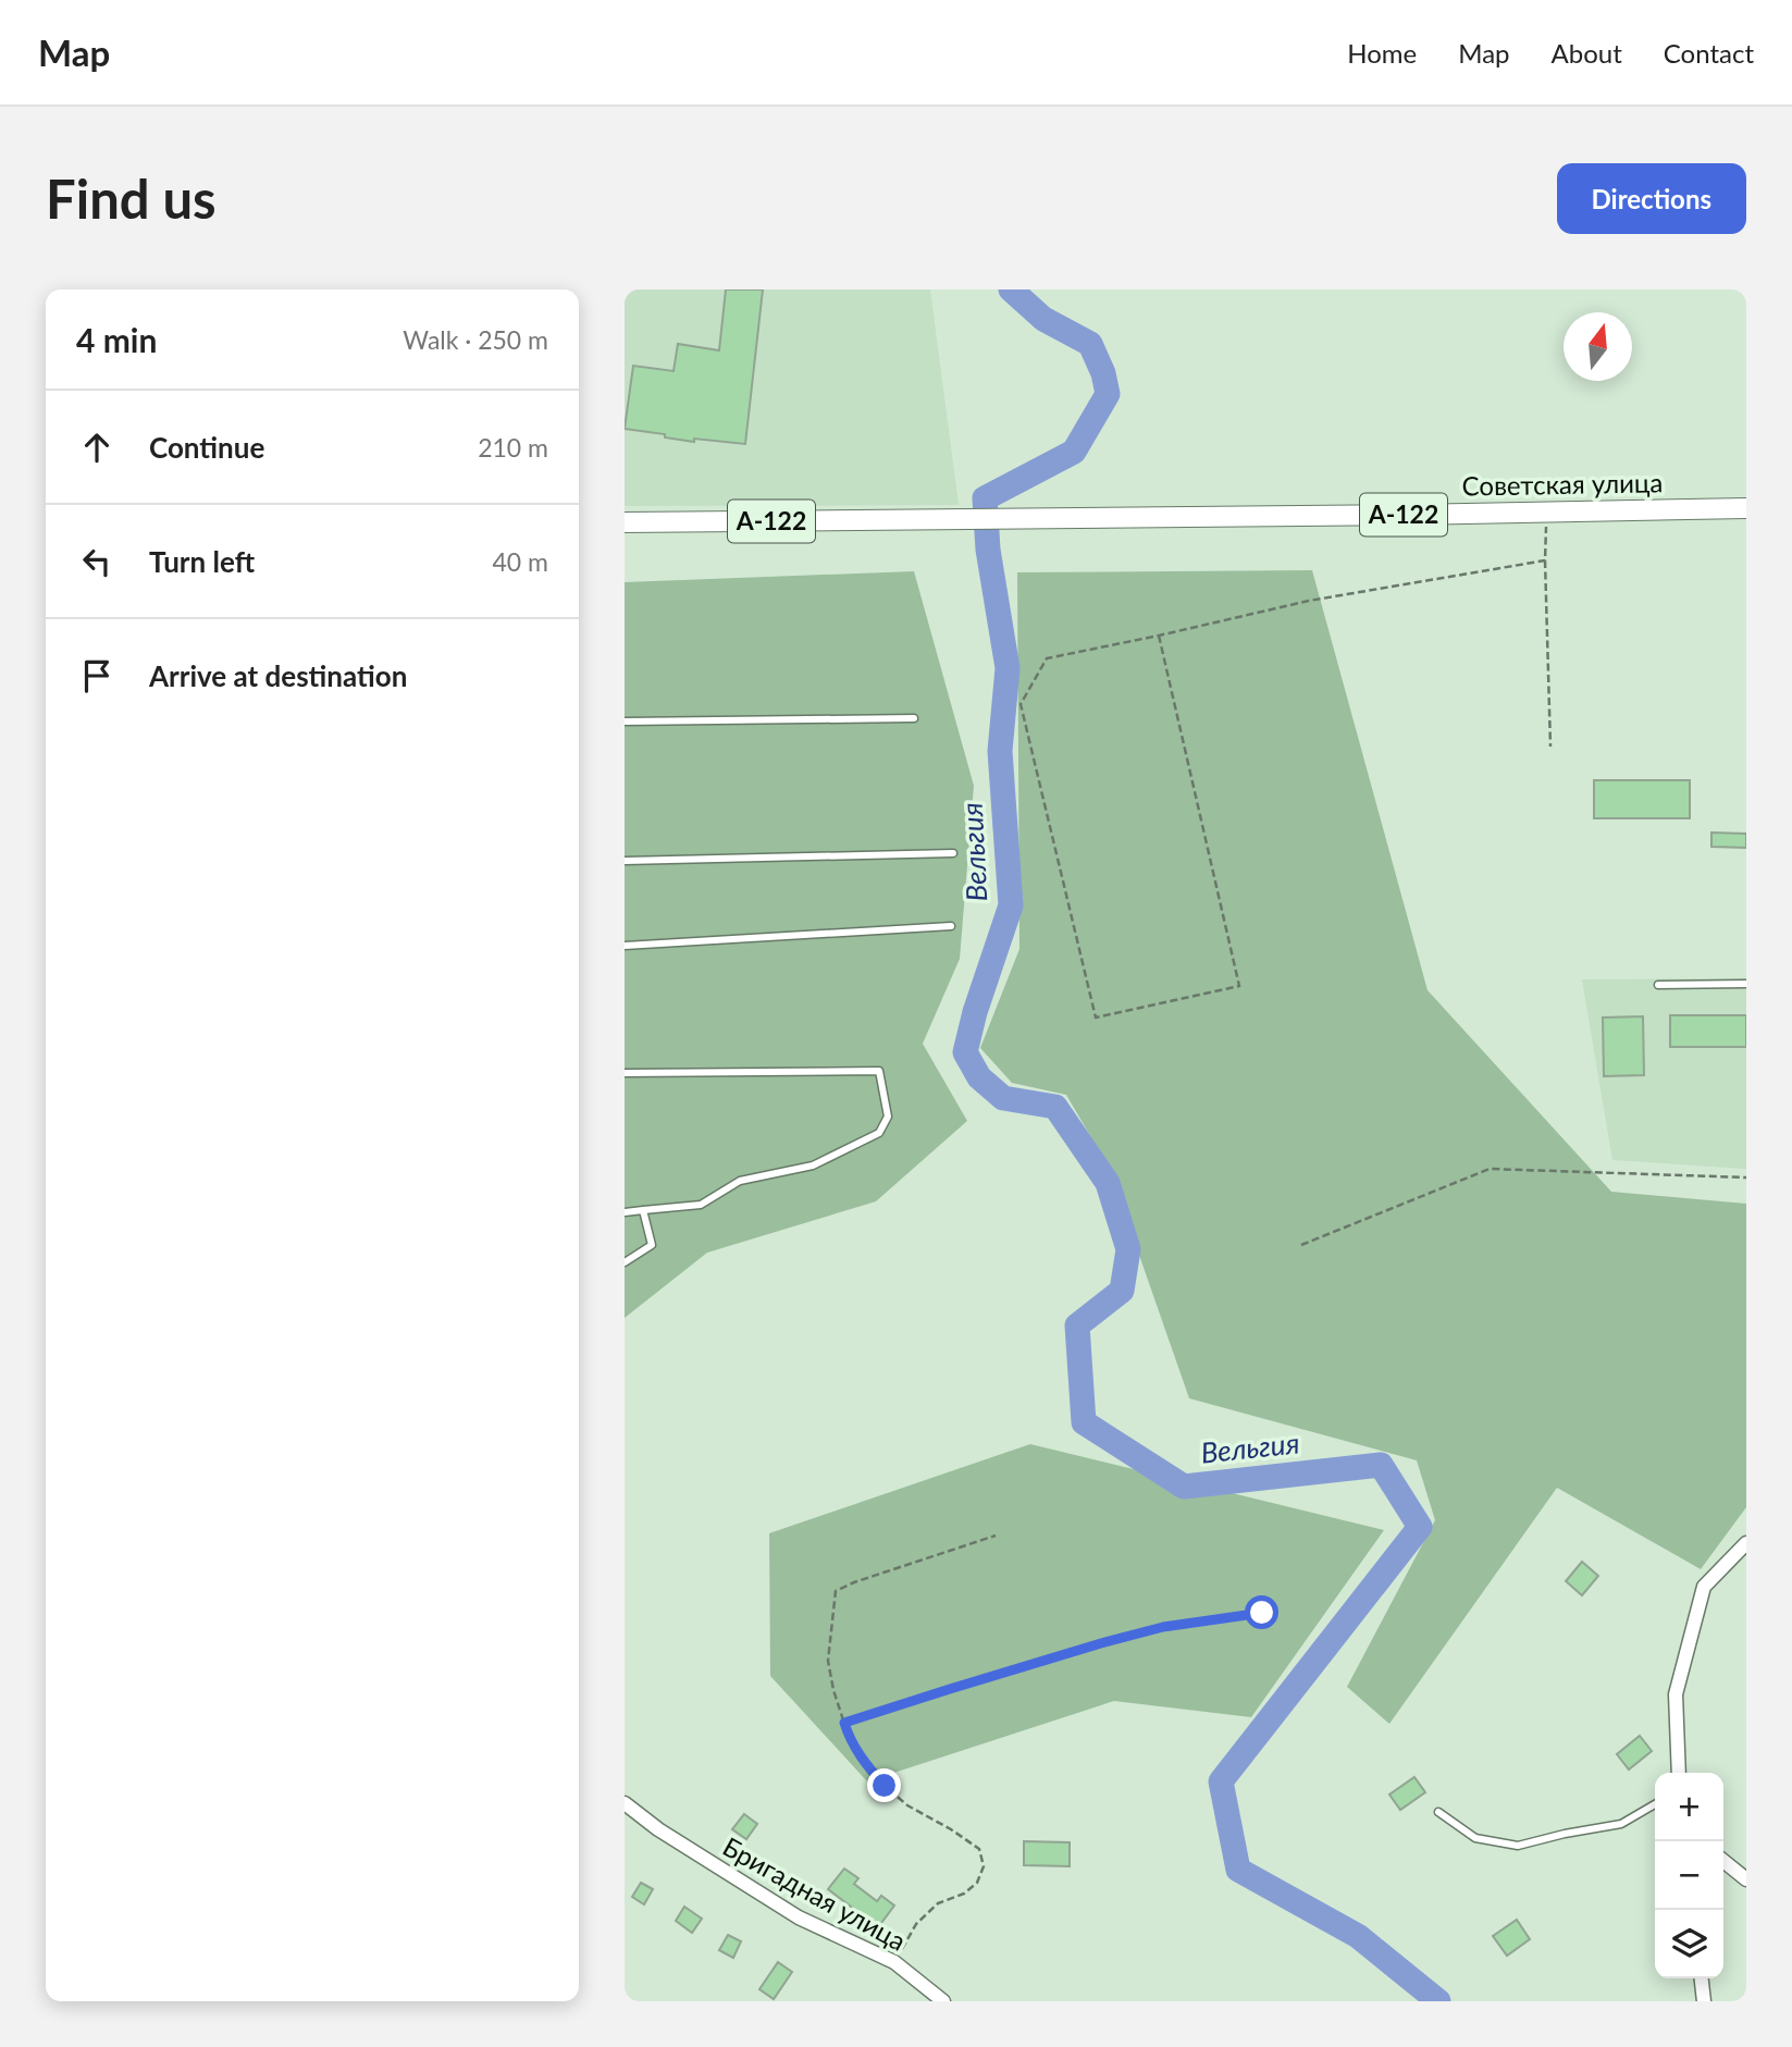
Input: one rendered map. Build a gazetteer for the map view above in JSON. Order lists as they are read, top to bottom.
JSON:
{
  "streets": {
    "main road": ["Советская улица", "А-122"],
    "street": ["Бригадная улица"]
  },
  "water": ["Вельгия"],
  "north": "top",
  "page": {
    "header": "Map",
    "nav": [
      "Home",
      "Map",
      "About",
      "Contact"
    ],
    "buttons": "Directions",
    "title": "Find us",
    "heading": ["4 min", "Walk · 250 m"],
    "list": [
      ["Continue", "210 m"],
      ["Turn left", "40 m"],
      "Arrive at destination"
    ],
    "map_buttons": ["+", "−"]
  }
}
